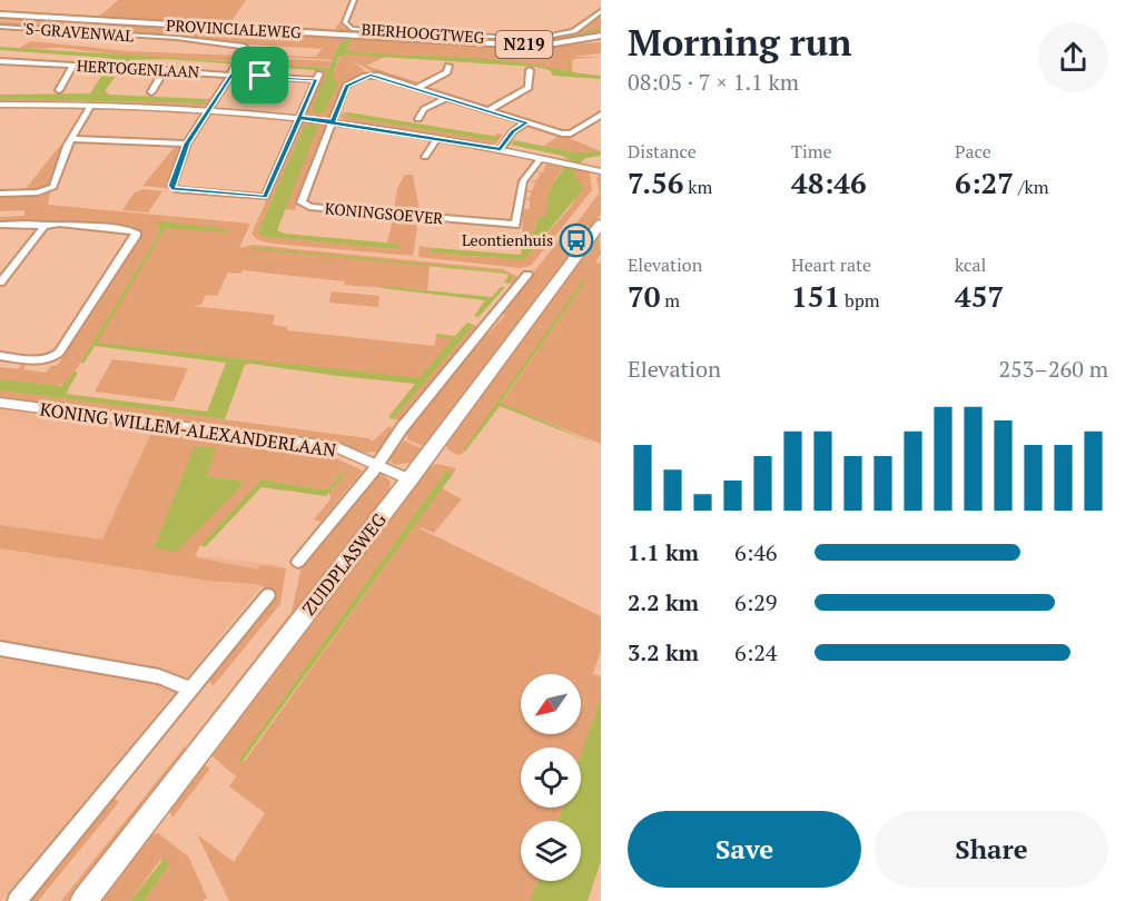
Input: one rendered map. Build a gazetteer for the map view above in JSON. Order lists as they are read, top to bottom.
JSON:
{
  "streets": {
    "main road": ["PROVINCIALEWEG", "N219", "ZUIDPLASWEG"],
    "street": [
      "'S-GRAVENWAL",
      "BIERHOOGTWEG",
      "HERTOGENLAAN",
      "KONINGSOEVER",
      "KONING WILLEM-ALEXANDERLAAN"
    ]
  },
  "crossings": [
    ["'S-GRAVENWAL", "HERTOGENLAAN"],
    ["KONING WILLEM-ALEXANDERLAAN", "ZUIDPLASWEG"]
  ],
  "places": {
    "bus stop": ["Leontienhuis"]
  },
  "north": "bottom left",
  "page": {
    "heading": ["Morning run", "08:05 · 7 × 1.1 km"],
    "stats": [
      ["Distance", "7.56 km"],
      ["Time", "48:46"],
      ["Pace", "6:27 /km"],
      ["Elevation", "70 m"],
      ["Heart rate", "151 bpm"],
      ["kcal", "457"]
    ],
    "chart": ["Elevation", "253–260 m"],
    "list": [
      {
        "name": "1.1 km",
        "note": "6:46"
      },
      {
        "name": "2.2 km",
        "note": "6:29"
      },
      {
        "name": "3.2 km",
        "note": "6:24"
      }
    ],
    "buttons": ["Save", "Share"]
  }
}
